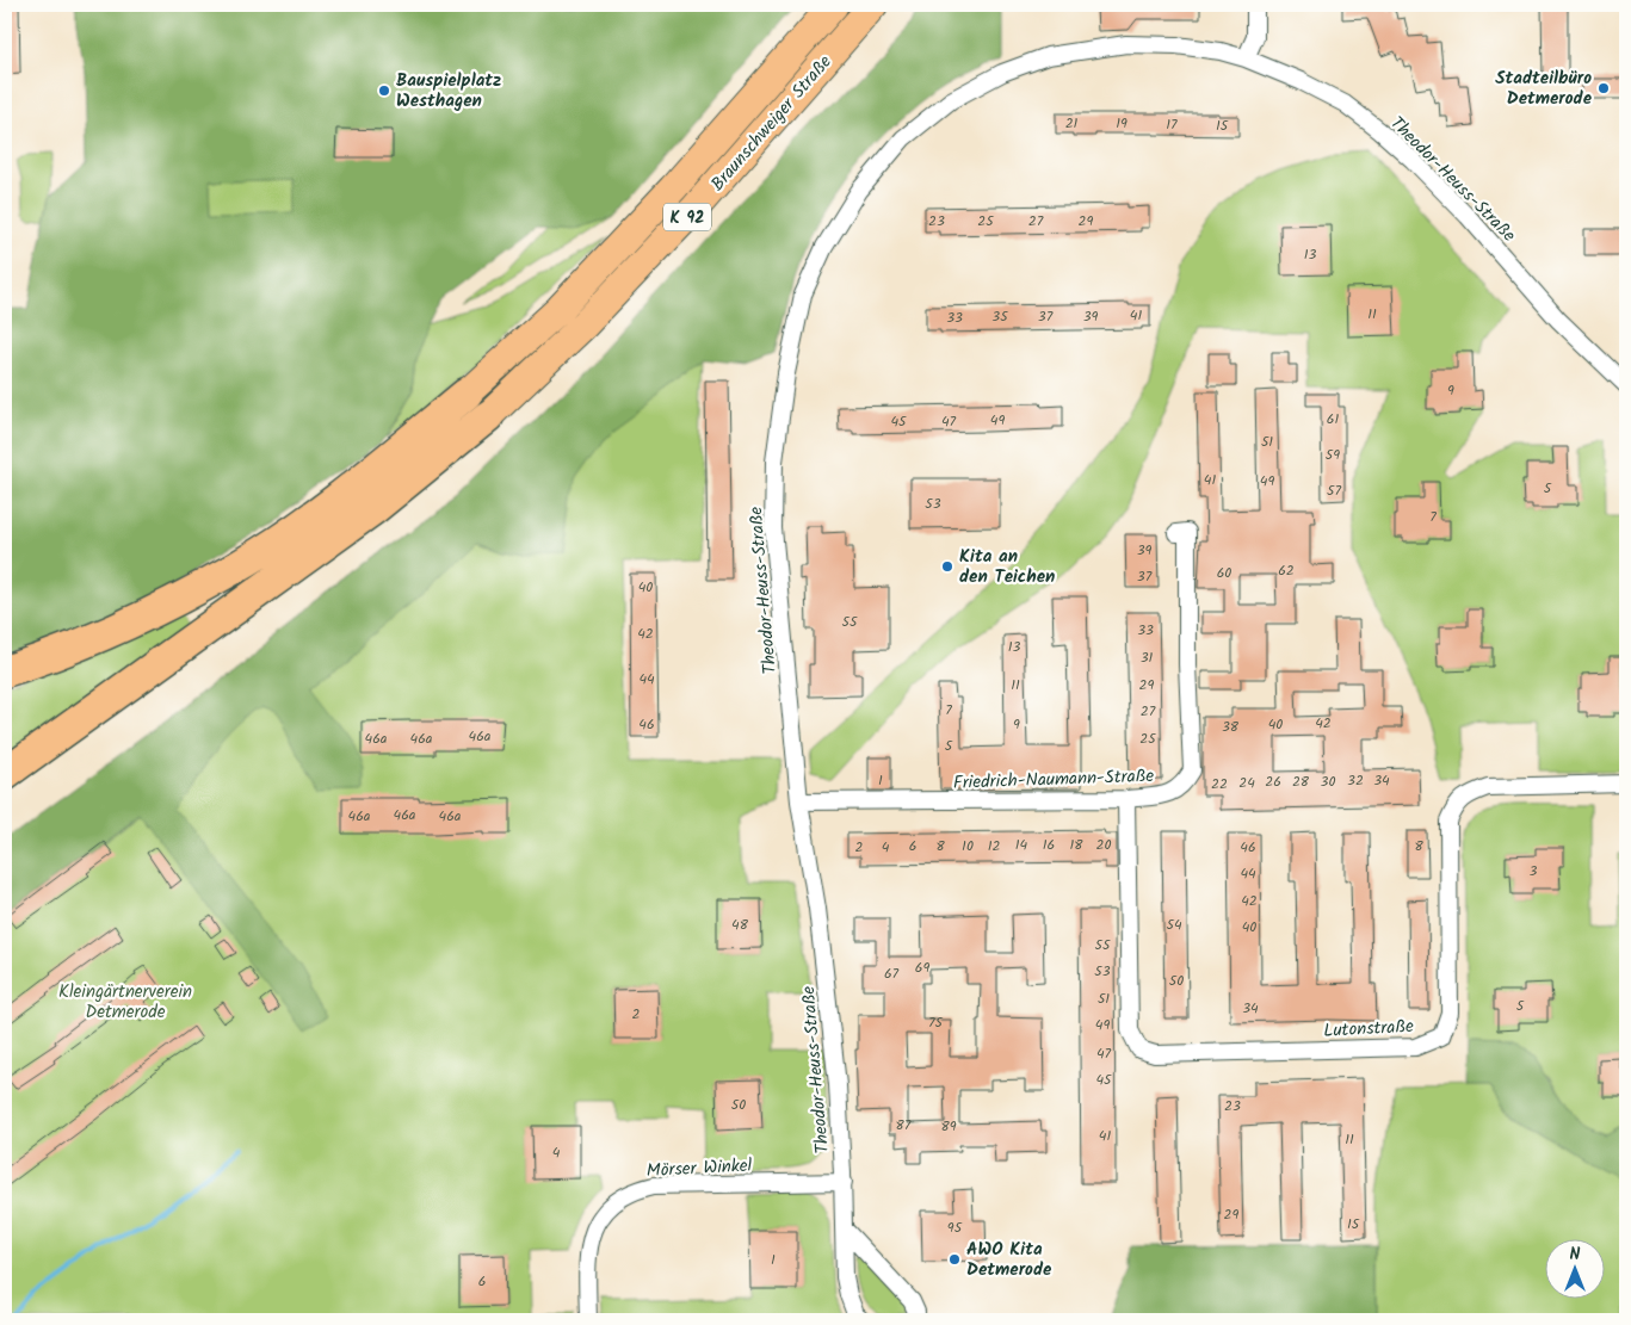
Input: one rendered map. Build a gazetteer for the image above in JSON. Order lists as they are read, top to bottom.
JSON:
{
  "streets": {
    "highway": ["Braunschweiger Straße", "K 92"],
    "street": [
      "Theodor-Heuss-Straße",
      "Friedrich-Naumann-Straße",
      "Lutonstraße",
      "Mörser Winkel"
    ]
  },
  "crossings": [
    ["Theodor-Heuss-Straße", "Friedrich-Naumann-Straße"],
    ["Theodor-Heuss-Straße", "Mörser Winkel"],
    ["Friedrich-Naumann-Straße", "Lutonstraße"]
  ],
  "parks": ["Kleingärtnerverein Detmerode"],
  "places": [
    "Stadteilbüro Detmerode",
    "Bauspielplatz Westhagen",
    "Kita an den Teichen",
    "AWO Kita Detmerode"
  ],
  "house_numbers": [
    "21",
    "19",
    "17",
    "15",
    "23",
    "25",
    "27",
    "29",
    "13",
    "11",
    "41",
    "35",
    "37",
    "39",
    "33",
    "9",
    "61",
    "49",
    "45",
    "47",
    "51",
    "59",
    "41",
    "49",
    "5",
    "57",
    "53",
    "7",
    "39",
    "62",
    "60",
    "37",
    "40",
    "55",
    "33",
    "42",
    "13",
    "31",
    "44",
    "11",
    "29",
    "7",
    "27",
    "42",
    "46",
    "9",
    "40",
    "38",
    "46a",
    "46a",
    "46a",
    "25",
    "5",
    "1",
    "32",
    "34",
    "26",
    "28",
    "30",
    "24",
    "22",
    "46a",
    "46a",
    "46a",
    "14",
    "16",
    "18",
    "20",
    "6",
    "8",
    "10",
    "12",
    "8",
    "2",
    "4",
    "46",
    "3",
    "44",
    "42",
    "48",
    "54",
    "40",
    "55",
    "69",
    "53",
    "67",
    "50",
    "51",
    "5",
    "34",
    "2",
    "75",
    "49",
    "47",
    "45",
    "50",
    "23",
    "87",
    "89",
    "41",
    "11",
    "4",
    "29",
    "15",
    "95",
    "1",
    "6"
  ],
  "north": "top"
}
